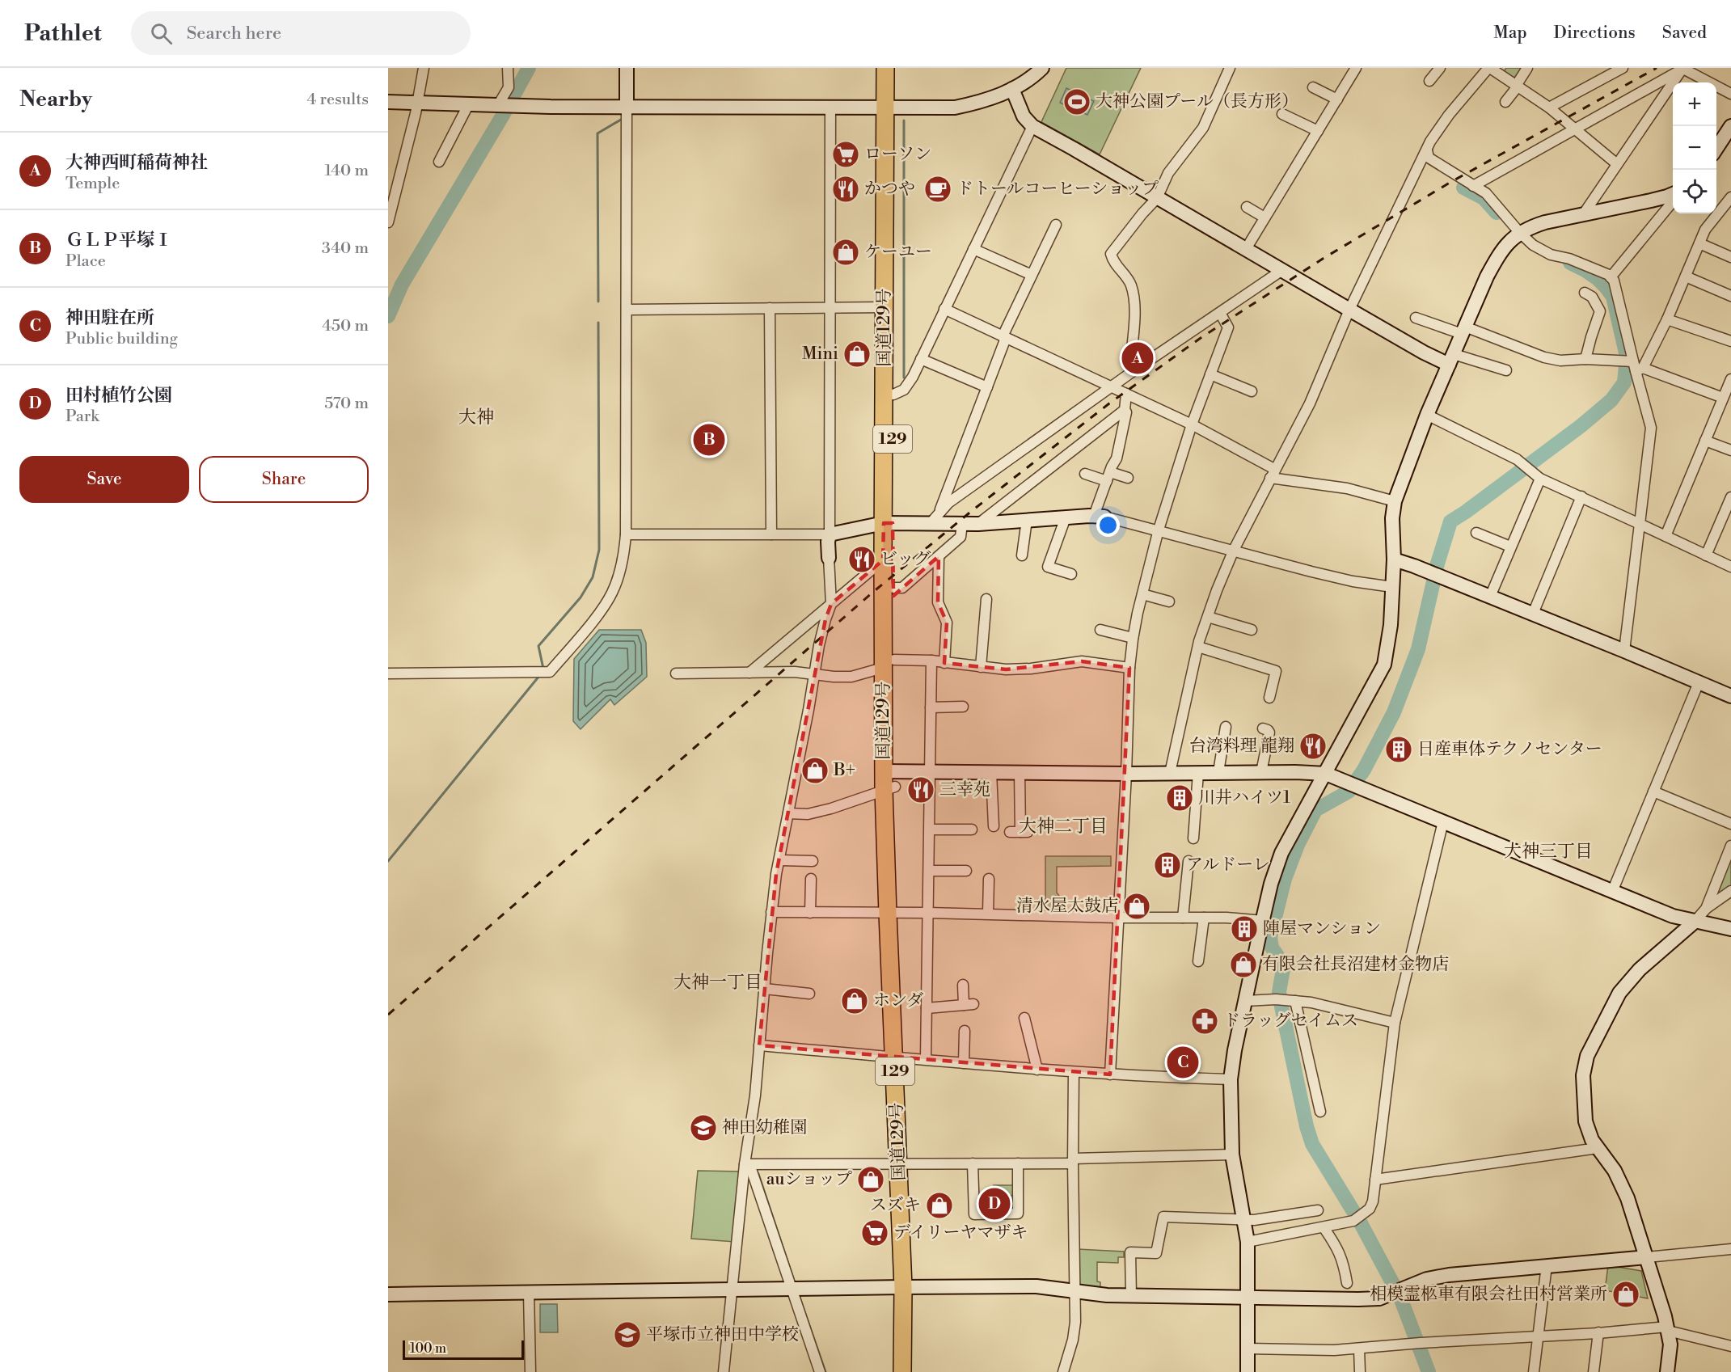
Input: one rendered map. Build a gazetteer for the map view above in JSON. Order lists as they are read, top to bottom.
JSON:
{
  "streets": {
    "highway": ["国道129号", "129"]
  },
  "districts": [
    "大神",
    "大神二丁目",
    "大神三丁目",
    "大神一丁目"
  ],
  "places": {
    "sports": ["大神公園プール（長方形）"],
    "supermarket": ["ローソン", "デイリーヤマザキ"],
    "restaurant": [
      "かつや",
      "ビッグ",
      "台湾料理 龍翔",
      "三幸苑"
    ],
    "cafe": ["ドトールコーヒーショップ"],
    "shop": [
      "ケーユー",
      "Mini",
      "B+",
      "清水屋太鼓店",
      "有限会社長沼建材金物店",
      "ホンダ",
      "auショップ",
      "スズキ",
      "相模霊柩車有限会社田村営業所"
    ],
    "building": [
      "日産車体テクノセンター",
      "川井ハイツ1",
      "アルドーレ",
      "陣屋マンション"
    ],
    "pharmacy": ["ドラッグセイムス"],
    "school or university": ["神田幼稚園", "平塚市立神田中学校"]
  },
  "scale_bar": "100 m",
  "page": {
    "header": "Pathlet",
    "search": "Search here",
    "nav": ["Map", "Directions", "Saved"],
    "heading": ["Nearby", "4 results"],
    "map_buttons": ["+", "−"],
    "list": [
      {
        "mark": "A",
        "name": "大神西町稲荷神社",
        "note": "Temple",
        "value": "140 m"
      },
      {
        "mark": "B",
        "name": "ＧＬＰ平塚Ⅰ",
        "note": "Place",
        "value": "340 m"
      },
      {
        "mark": "C",
        "name": "神田駐在所",
        "note": "Public building",
        "value": "450 m"
      },
      {
        "mark": "D",
        "name": "田村植竹公園",
        "note": "Park",
        "value": "570 m"
      }
    ],
    "pins": [
      "A",
      "B",
      "C",
      "D"
    ],
    "buttons": ["Save", "Share"],
    "scale": "100 m"
  }
}
